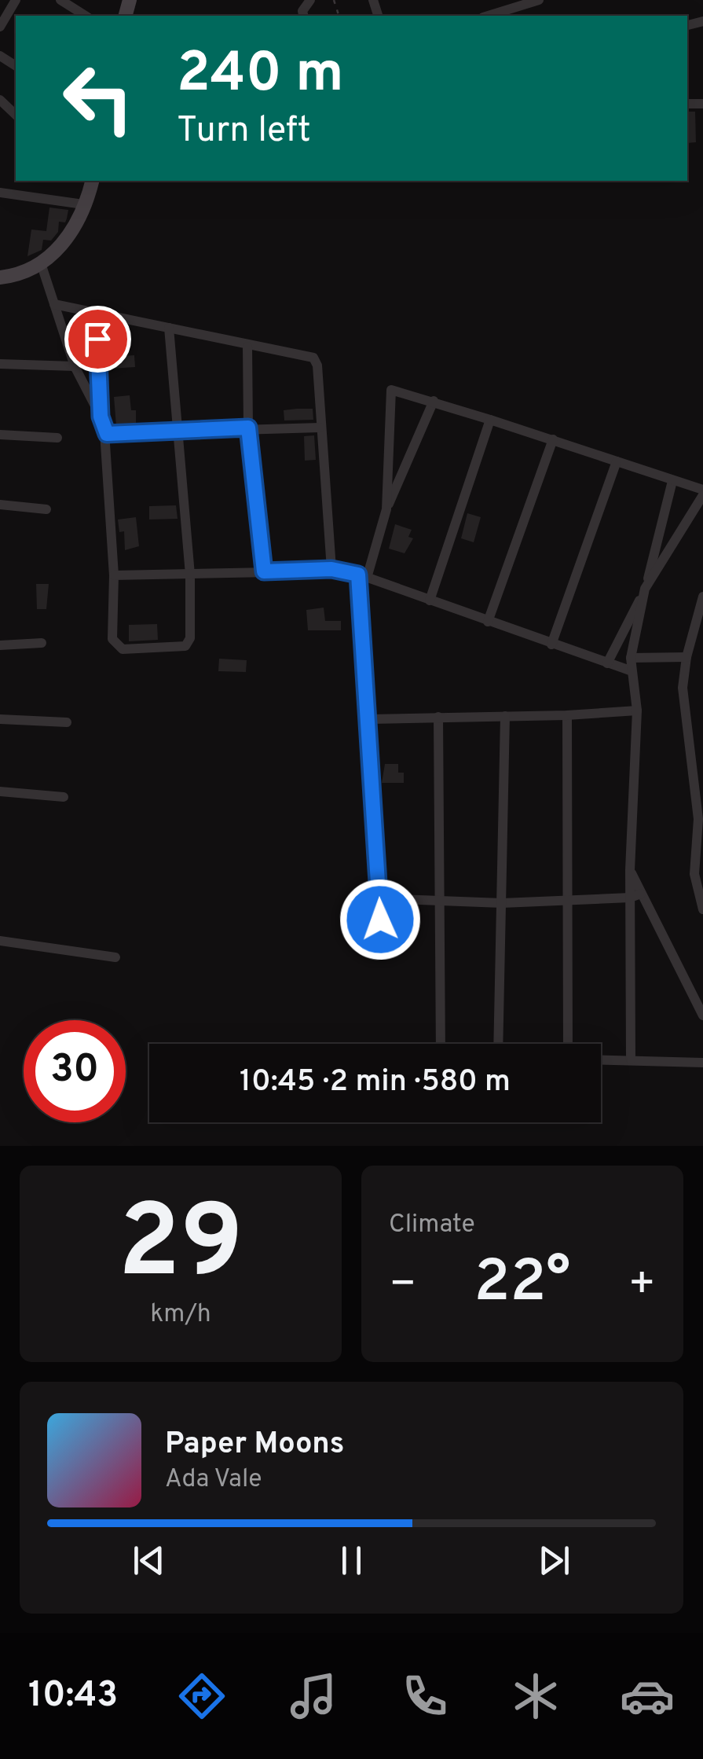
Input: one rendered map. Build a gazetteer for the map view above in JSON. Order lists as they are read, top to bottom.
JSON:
{
  "page": {
    "turn": ["240 m", "Turn left"],
    "limit": "30",
    "trip": "10:45 · 2 min · 580 m",
    "tile": [
      ["29", "km/h"],
      "Climate"
    ],
    "heat": ["−", "22°", "+"],
    "song": ["Paper Moons", "Ada Vale"],
    "tabs": "10:43"
  }
}
